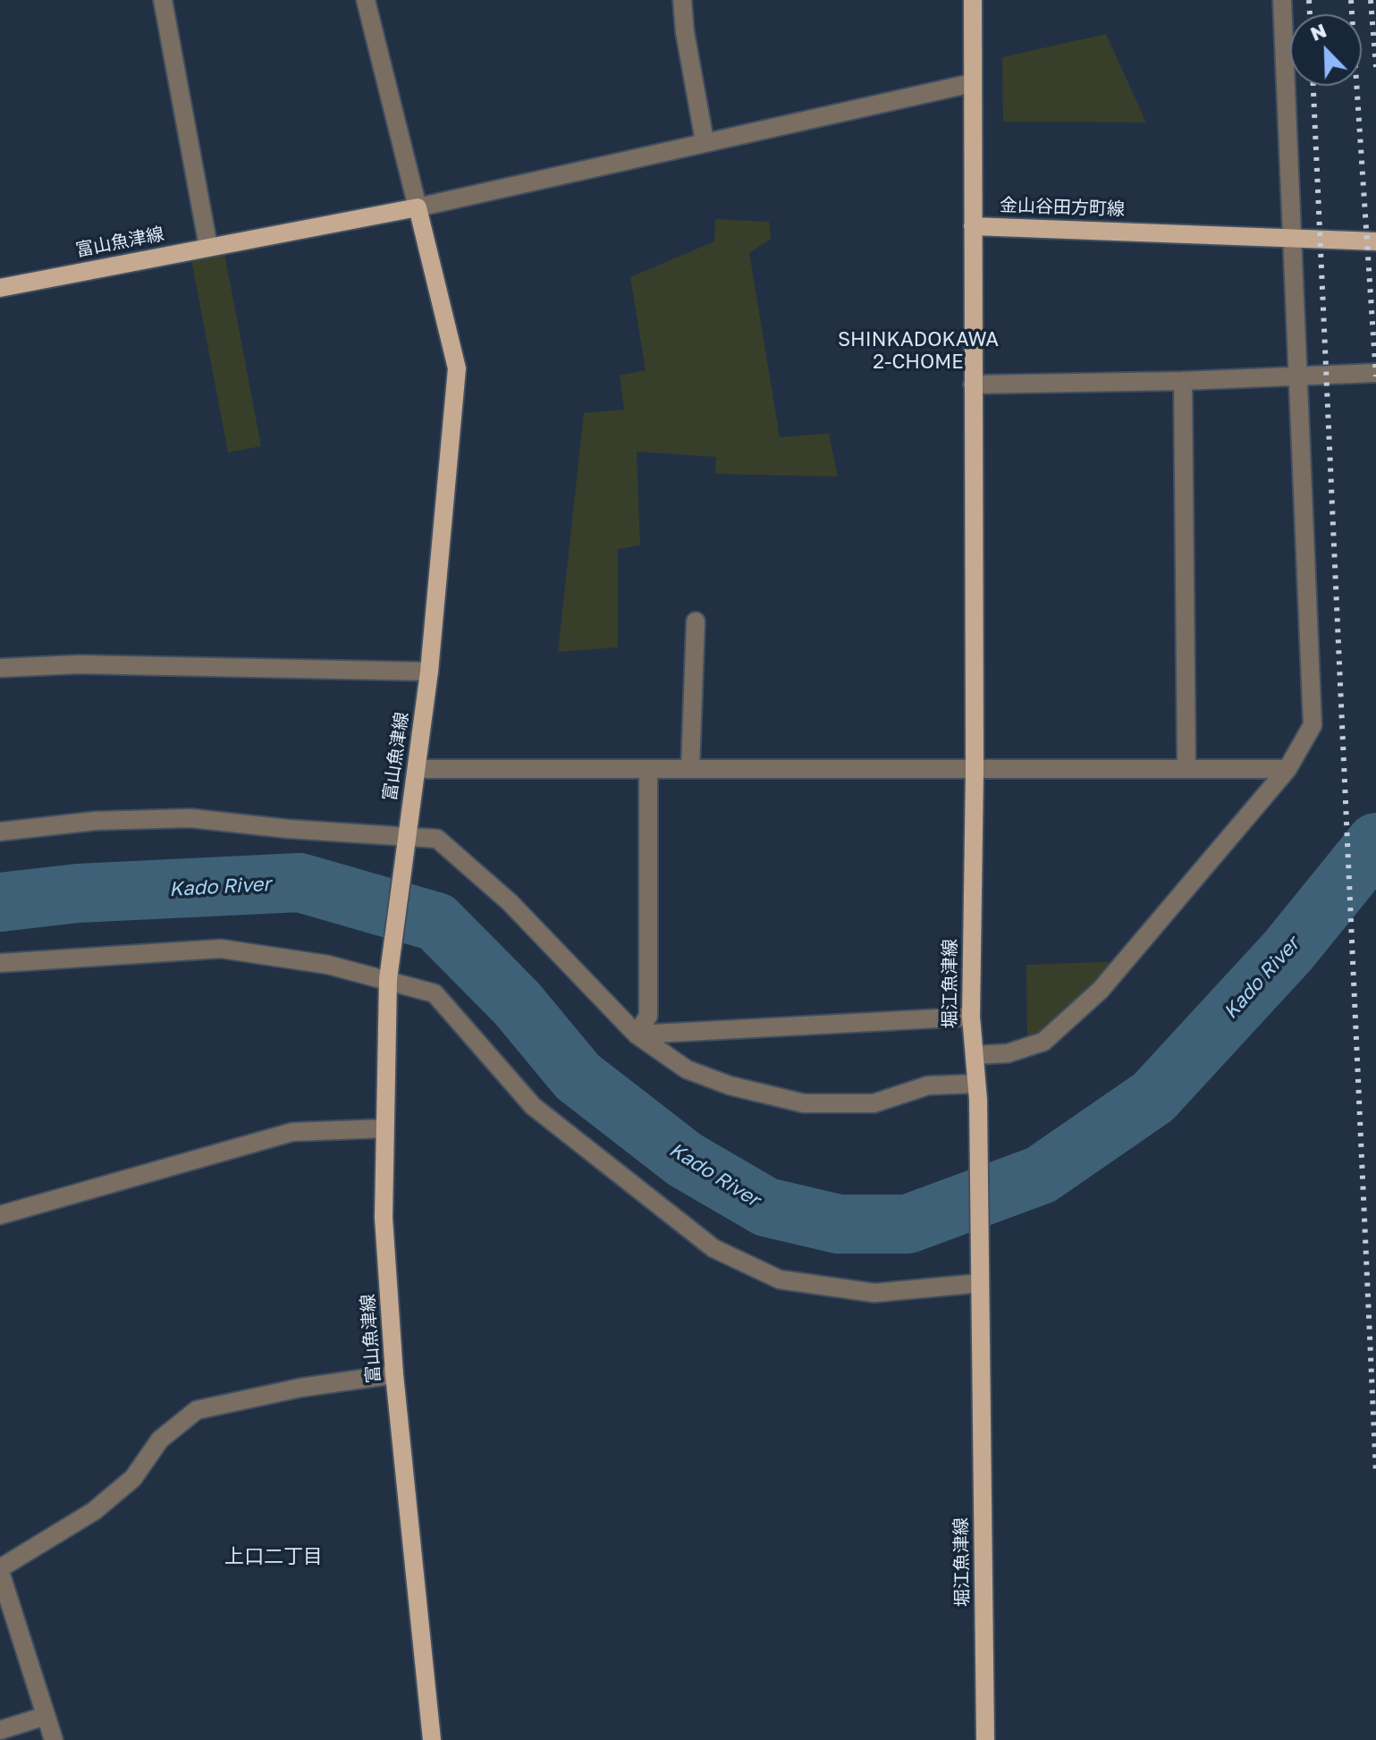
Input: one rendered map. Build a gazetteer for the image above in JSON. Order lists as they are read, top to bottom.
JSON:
{
  "streets": {
    "main road": ["金山谷田方町線", "富山魚津線", "堀江魚津線"]
  },
  "crossings": [
    ["金山谷田方町線", "堀江魚津線"]
  ],
  "districts": ["SHINKADOKAWA 2-CHOME", "上口二丁目"],
  "water": ["Kado River"],
  "north": "top left"
}
